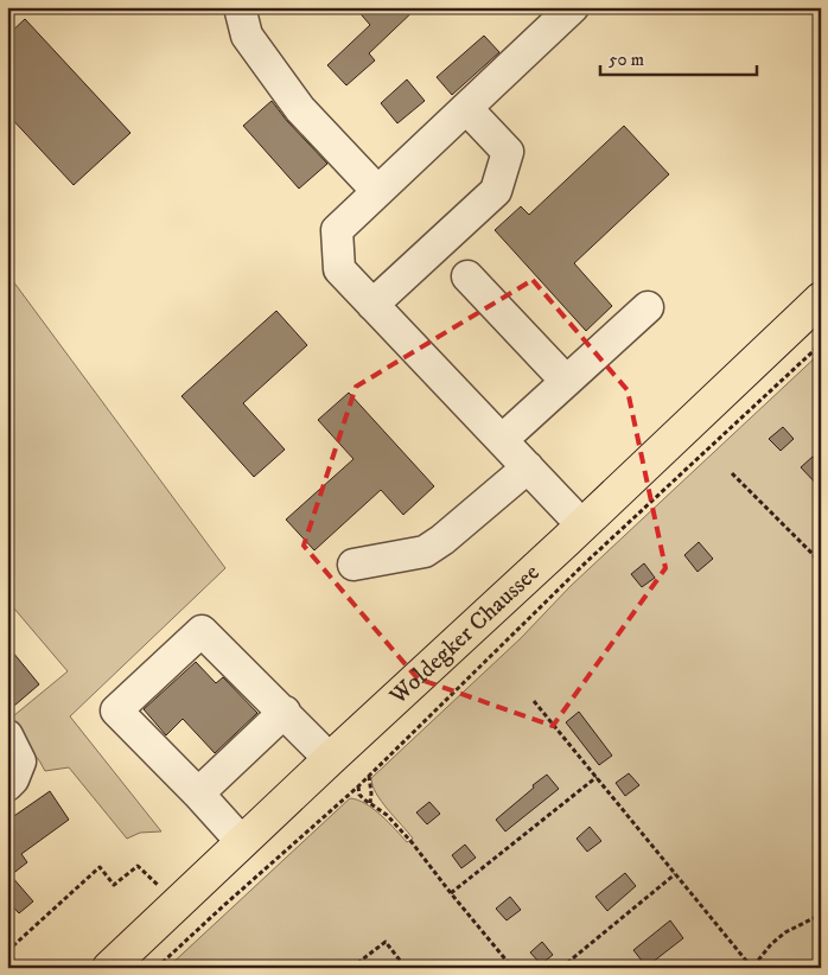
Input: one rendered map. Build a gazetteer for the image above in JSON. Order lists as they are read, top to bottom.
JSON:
{
  "streets": {
    "main road": ["Woldegker Chaussee"]
  },
  "scale_bar": "50 m"
}
